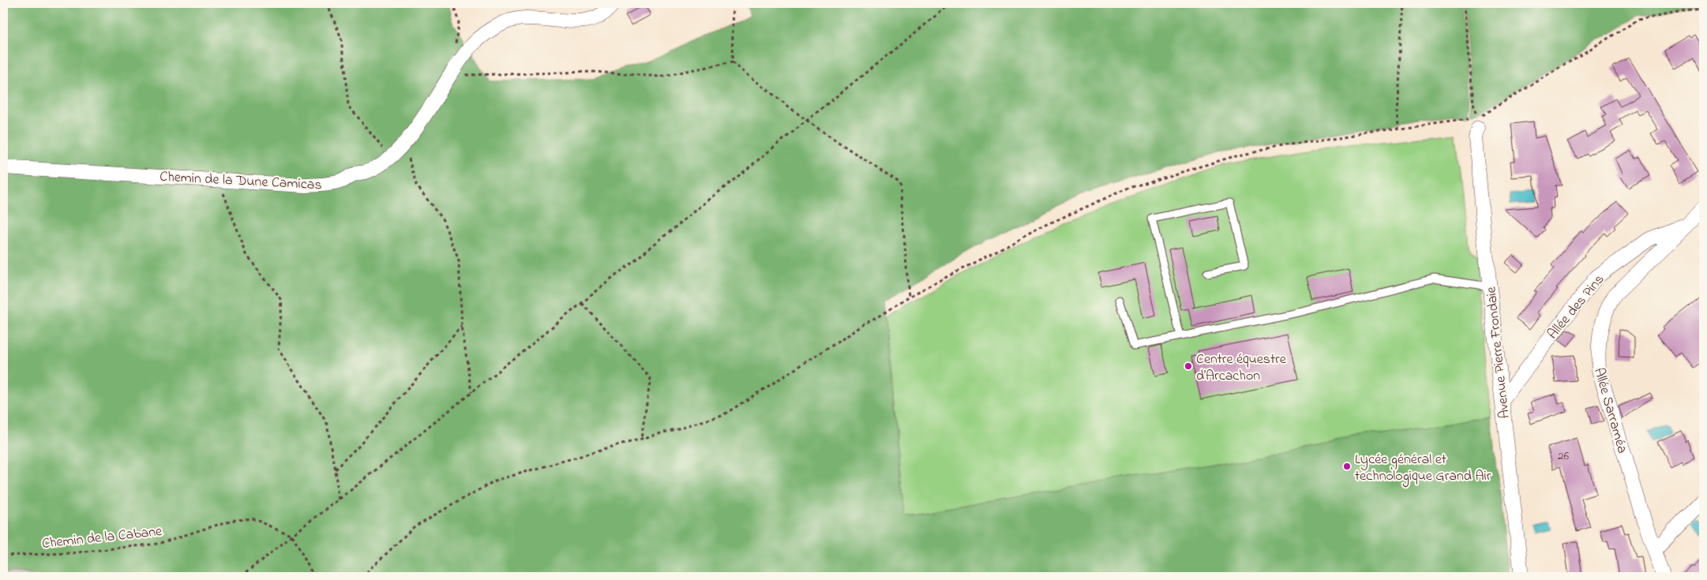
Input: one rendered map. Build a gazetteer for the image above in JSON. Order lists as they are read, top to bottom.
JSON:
{
  "streets": {
    "street": [
      "Chemin de la Dune Camicas",
      "Allée des Pins",
      "Avenue Pierre Frondaie",
      "Allée Sarraméa"
    ],
    "path": ["Chemin de la Cabane"]
  },
  "crossings": [
    ["Allée des Pins", "Avenue Pierre Frondaie"],
    ["Allée des Pins", "Allée Sarraméa"]
  ],
  "places": ["Centre équestre d’Arcachon", "Lycée général et technologique Grand Air"],
  "house_numbers": ["26"]
}
